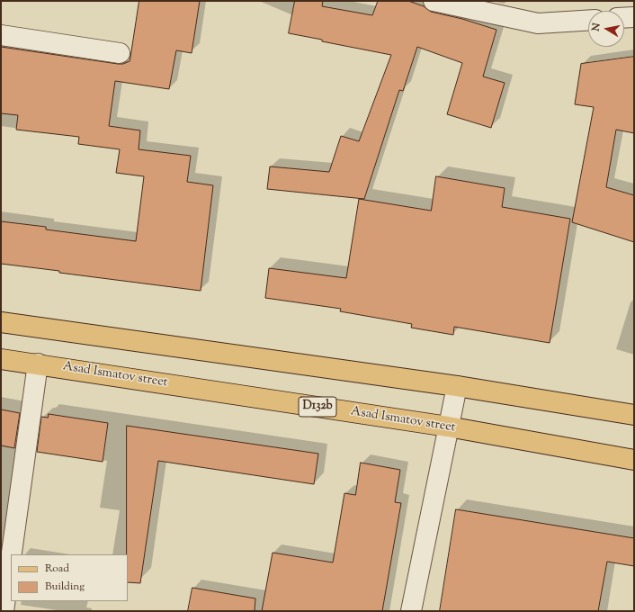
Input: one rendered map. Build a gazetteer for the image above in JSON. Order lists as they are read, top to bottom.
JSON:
{
  "streets": {
    "main road": ["Asad Ismatov street", "D132b"]
  },
  "legend": ["Road", "Building"],
  "north": "left"
}
